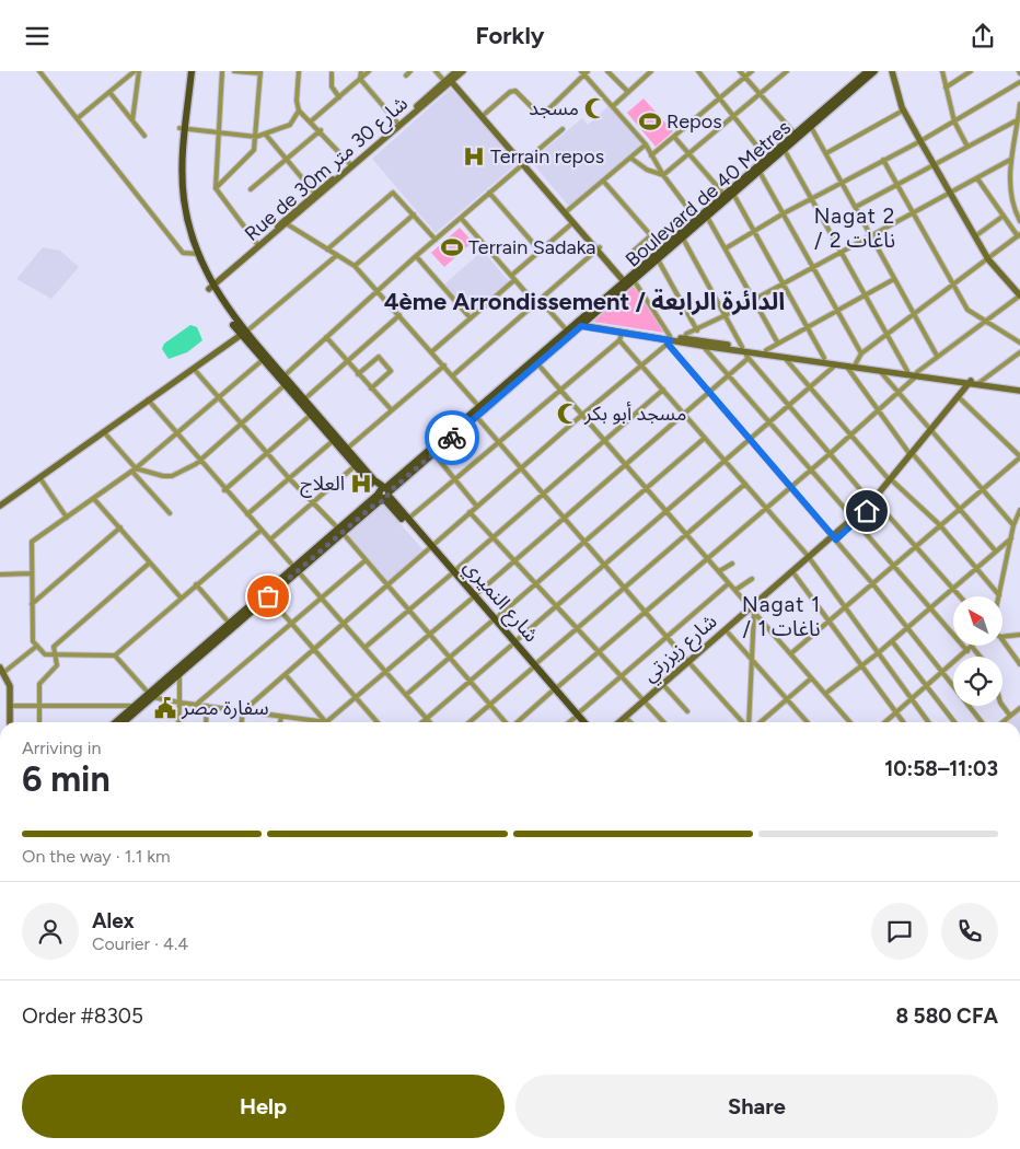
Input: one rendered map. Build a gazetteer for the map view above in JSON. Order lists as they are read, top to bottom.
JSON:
{
  "streets": {
    "main road": ["Boulevard de 40 Metres", "شارع النميري"],
    "street": ["Rue de 30m شارع 30 متر", "شارع زيزرتي"]
  },
  "crossings": [
    ["Boulevard de 40 Metres", "شارع النميري"]
  ],
  "districts": ["Nagat 2 / ناغات 2", "4ème Arrondissement / الدائرة الرابعة", "Nagat 1 / ناغات 1"],
  "places": {
    "mosque": ["مسجد", "مسجد أبو بكر"],
    "sports": ["Repos", "Terrain Sadaka"],
    "hospital": ["Terrain repos", "العلاج"],
    "public building": ["سفارة مصر"]
  },
  "north": "top left",
  "page": {
    "header": "Forkly",
    "heading": ["6 min", "Arriving in", "10:58–11:03"],
    "panel": [
      "Alex",
      "Courier · 4.4",
      "Order #8305",
      "8 580 CFA"
    ],
    "bar": "On the way · 1.1 km",
    "buttons": ["Help", "Share"]
  }
}
